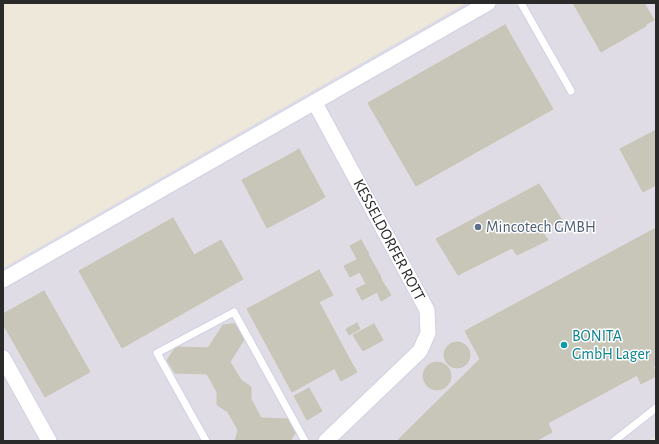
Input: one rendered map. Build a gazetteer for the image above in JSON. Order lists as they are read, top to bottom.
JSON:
{
  "streets": {
    "street": ["KESSELDORFER ROTT"]
  },
  "places": ["Mincotech GMBH", "BONITA GmbH Lager"]
}
